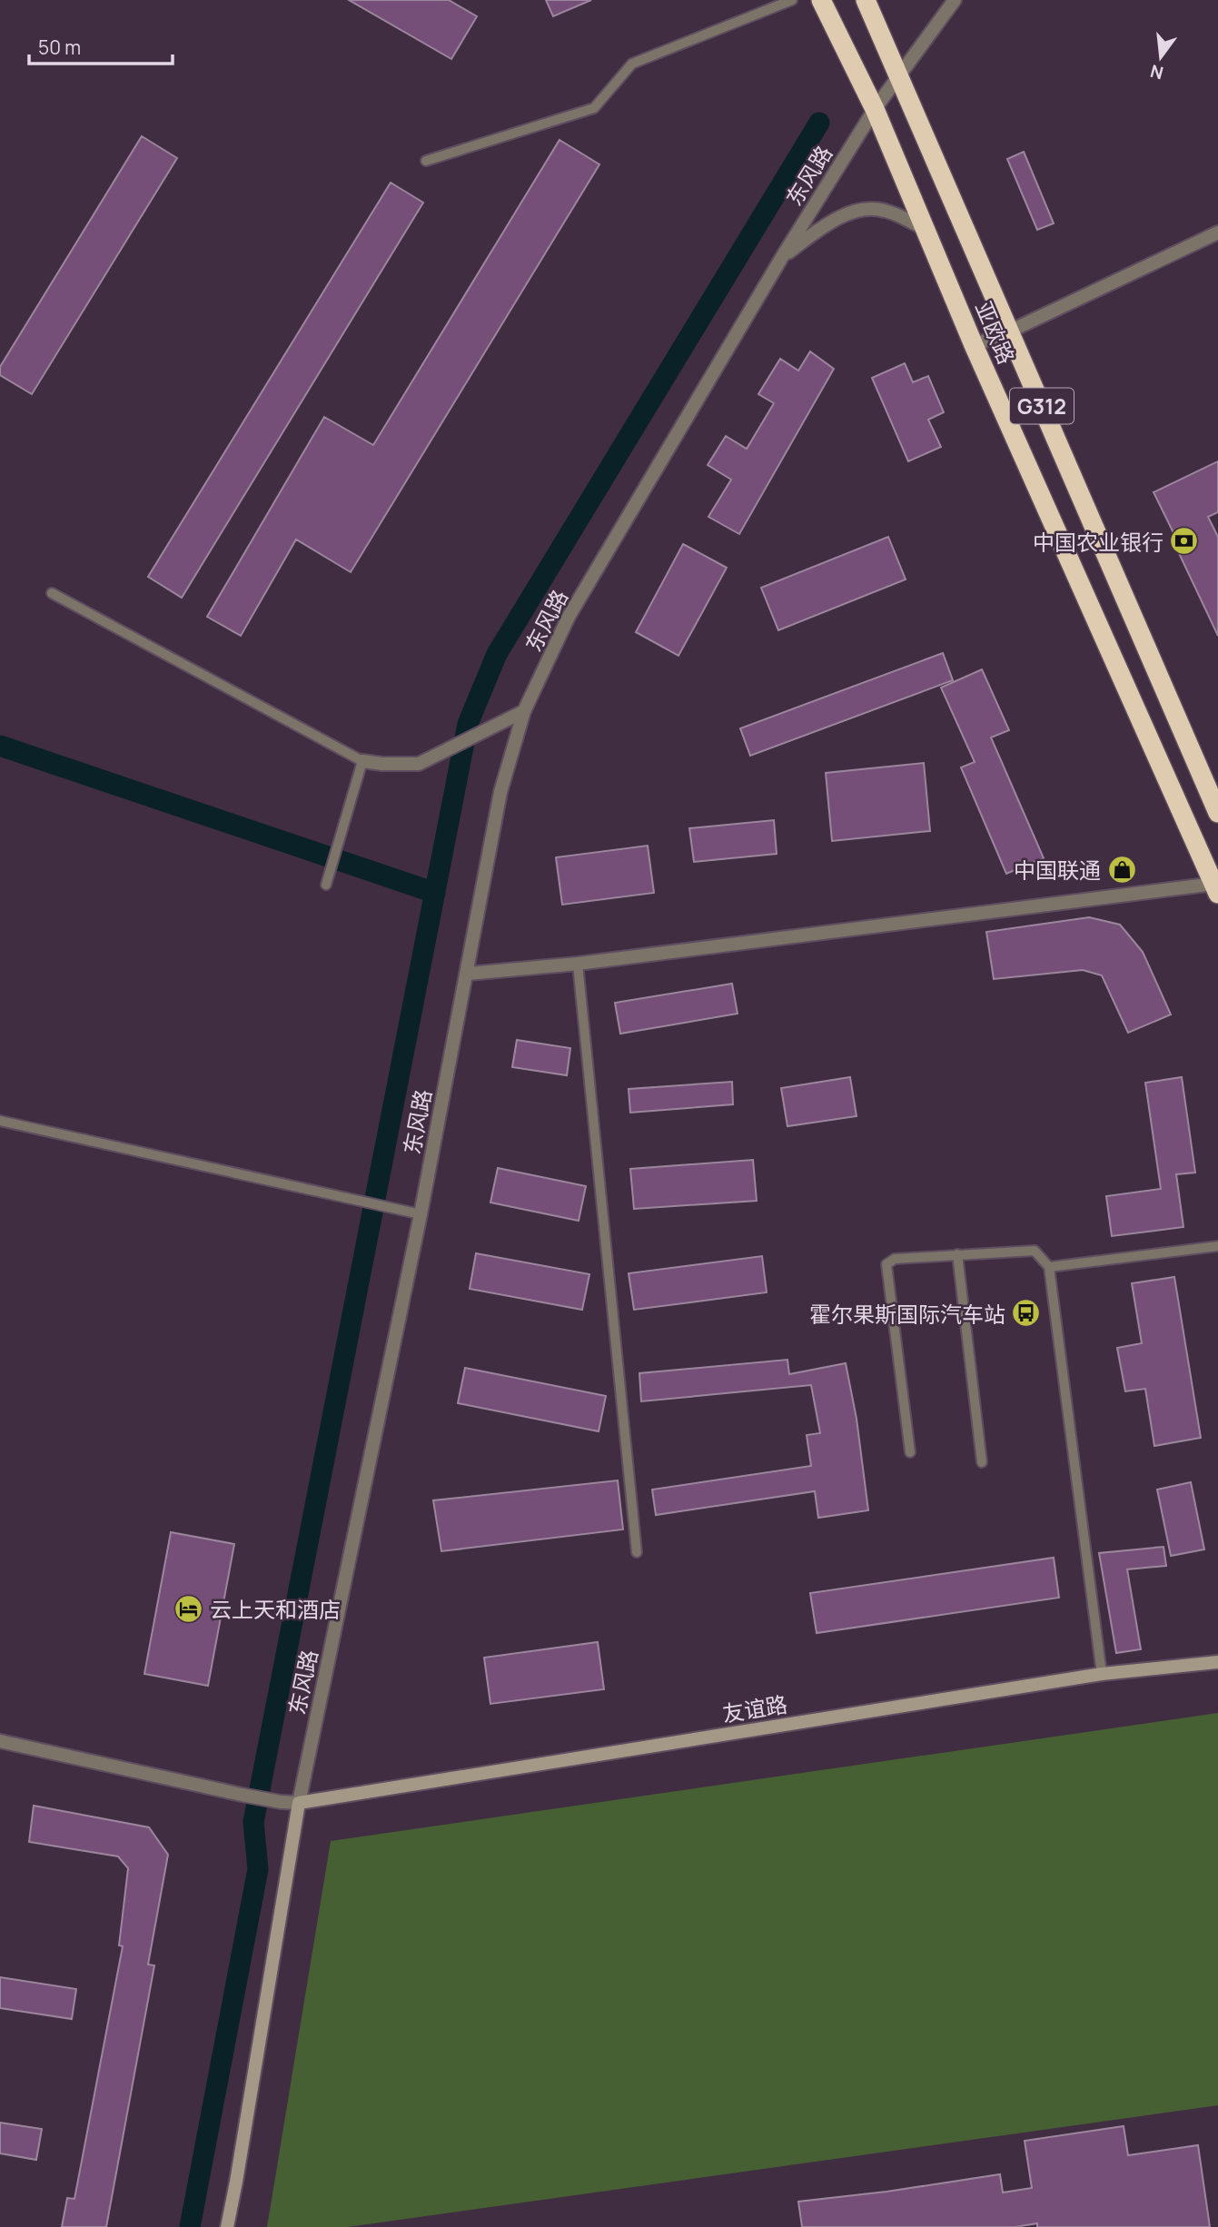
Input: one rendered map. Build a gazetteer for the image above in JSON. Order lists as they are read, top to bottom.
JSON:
{
  "streets": {
    "highway": ["亚欧路", "G312"],
    "street": ["东风路", "友谊路"]
  },
  "crossings": [
    ["东风路", "亚欧路"],
    ["东风路", "友谊路"]
  ],
  "places": {
    "bank": ["中国农业银行"],
    "shop": ["中国联通"],
    "bus stop": ["霍尔果斯国际汽车站"],
    "hotel": ["云上天和酒店"]
  },
  "scale_bar": "50 m",
  "north": "bottom"
}
